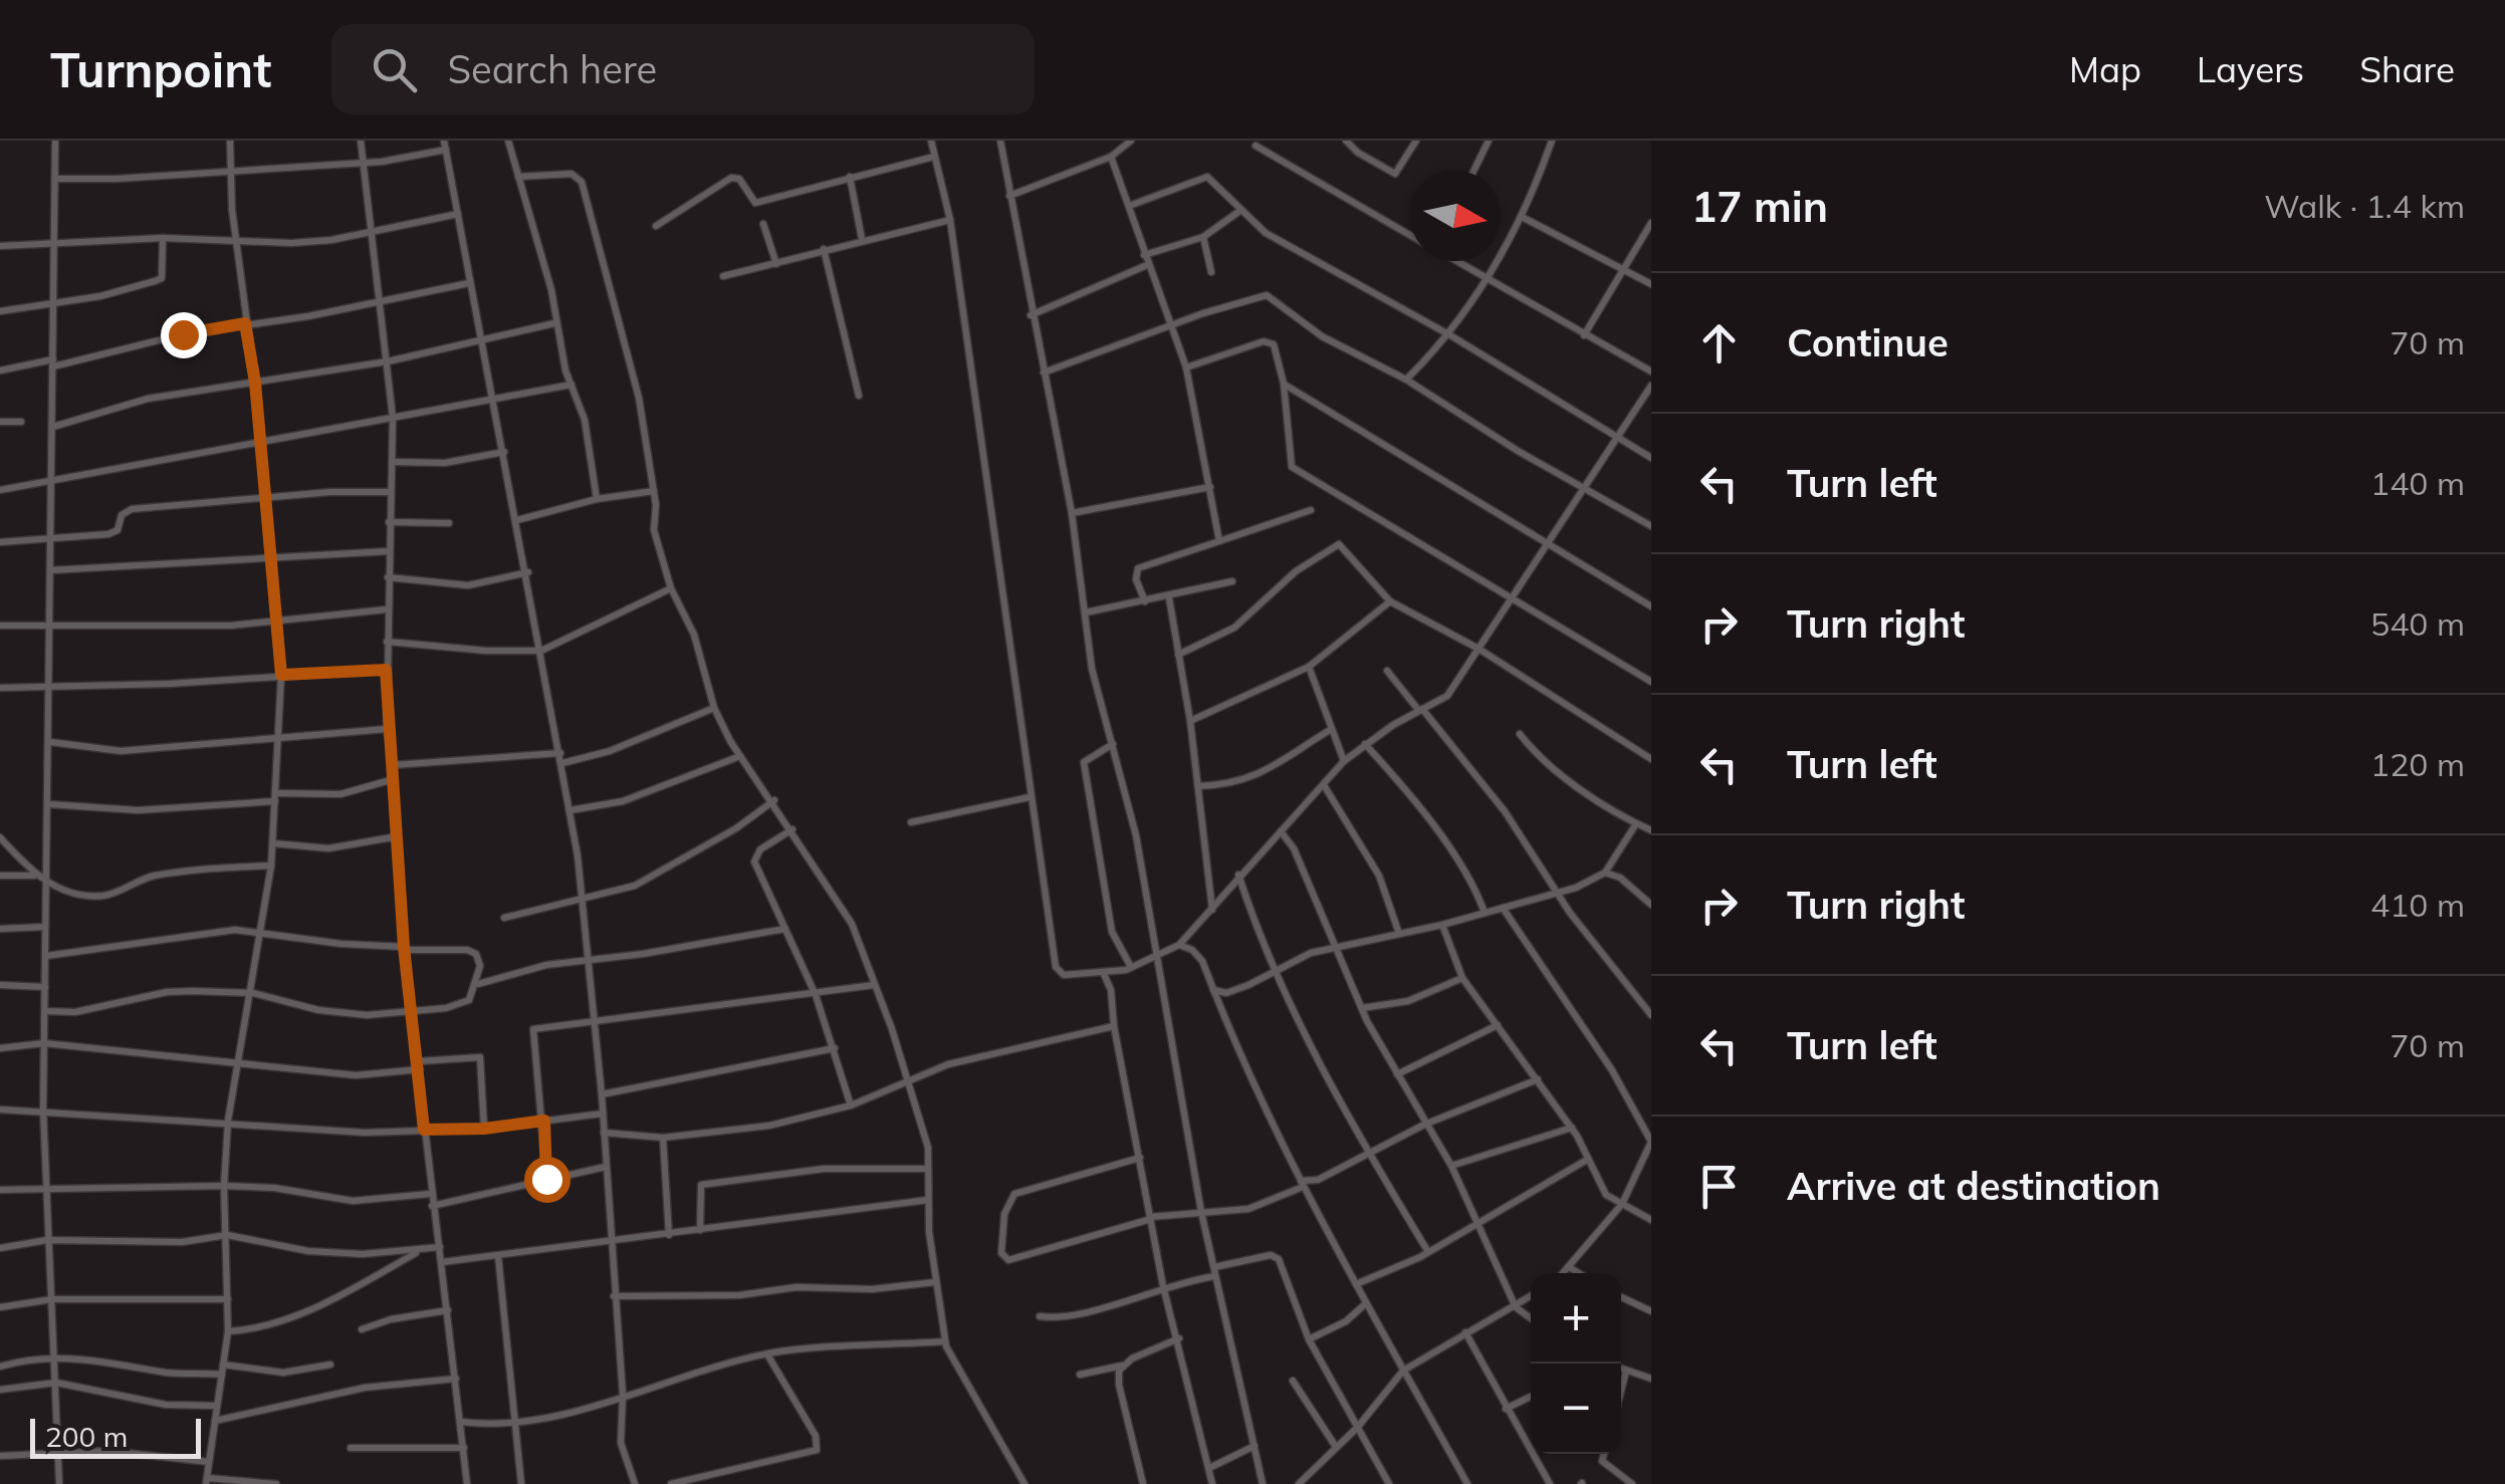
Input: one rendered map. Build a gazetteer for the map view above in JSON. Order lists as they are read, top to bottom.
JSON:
{
  "scale_bar": "200 m",
  "north": "right",
  "page": {
    "header": "Turnpoint",
    "search": "Search here",
    "nav": ["Map", "Layers", "Share"],
    "heading": ["17 min", "Walk · 1.4 km"],
    "list": [
      ["Continue", "70 m"],
      ["Turn left", "140 m"],
      ["Turn right", "540 m"],
      ["Turn left", "120 m"],
      ["Turn right", "410 m"],
      ["Turn left", "70 m"],
      "Arrive at destination"
    ],
    "map_buttons": ["+", "−"],
    "scale": "200 m"
  }
}
